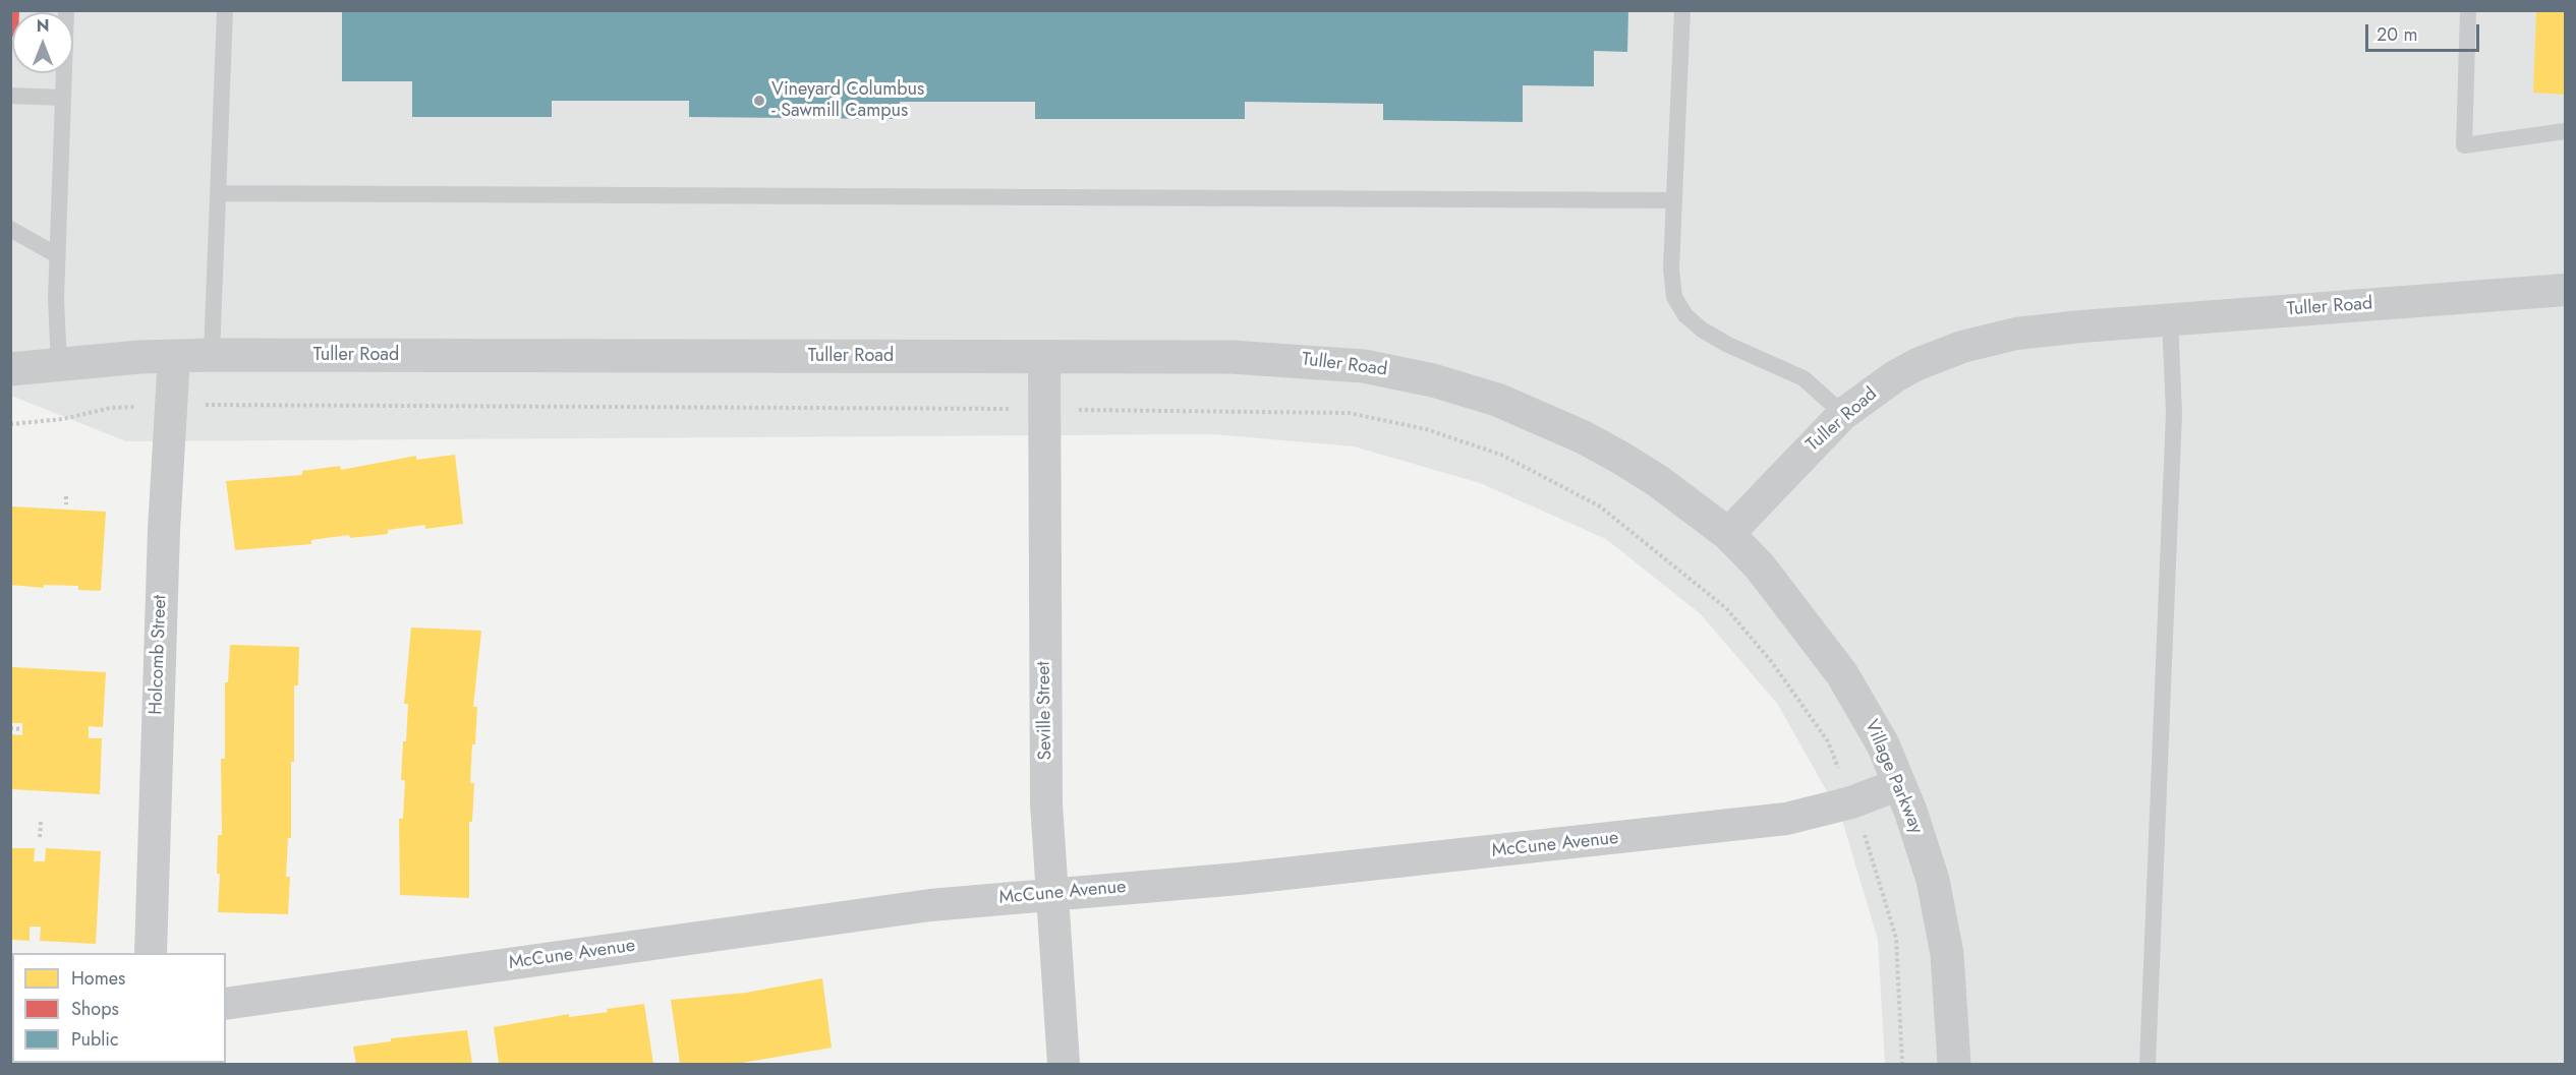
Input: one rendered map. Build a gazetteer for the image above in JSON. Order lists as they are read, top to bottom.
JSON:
{
  "streets": {
    "street": [
      "Tuller Road",
      "Holcomb Street",
      "Seville Street",
      "Village Parkway",
      "McCune Avenue"
    ]
  },
  "crossings": [
    ["Tuller Road", "Holcomb Street"],
    ["Tuller Road", "Seville Street"],
    ["Tuller Road", "Village Parkway"],
    ["Seville Street", "McCune Avenue"],
    ["Village Parkway", "McCune Avenue"]
  ],
  "places": ["Vineyard Columbus - Sawmill Campus"],
  "legend": ["Homes", "Shops", "Public"],
  "scale_bar": "20 m",
  "north": "top"
}
